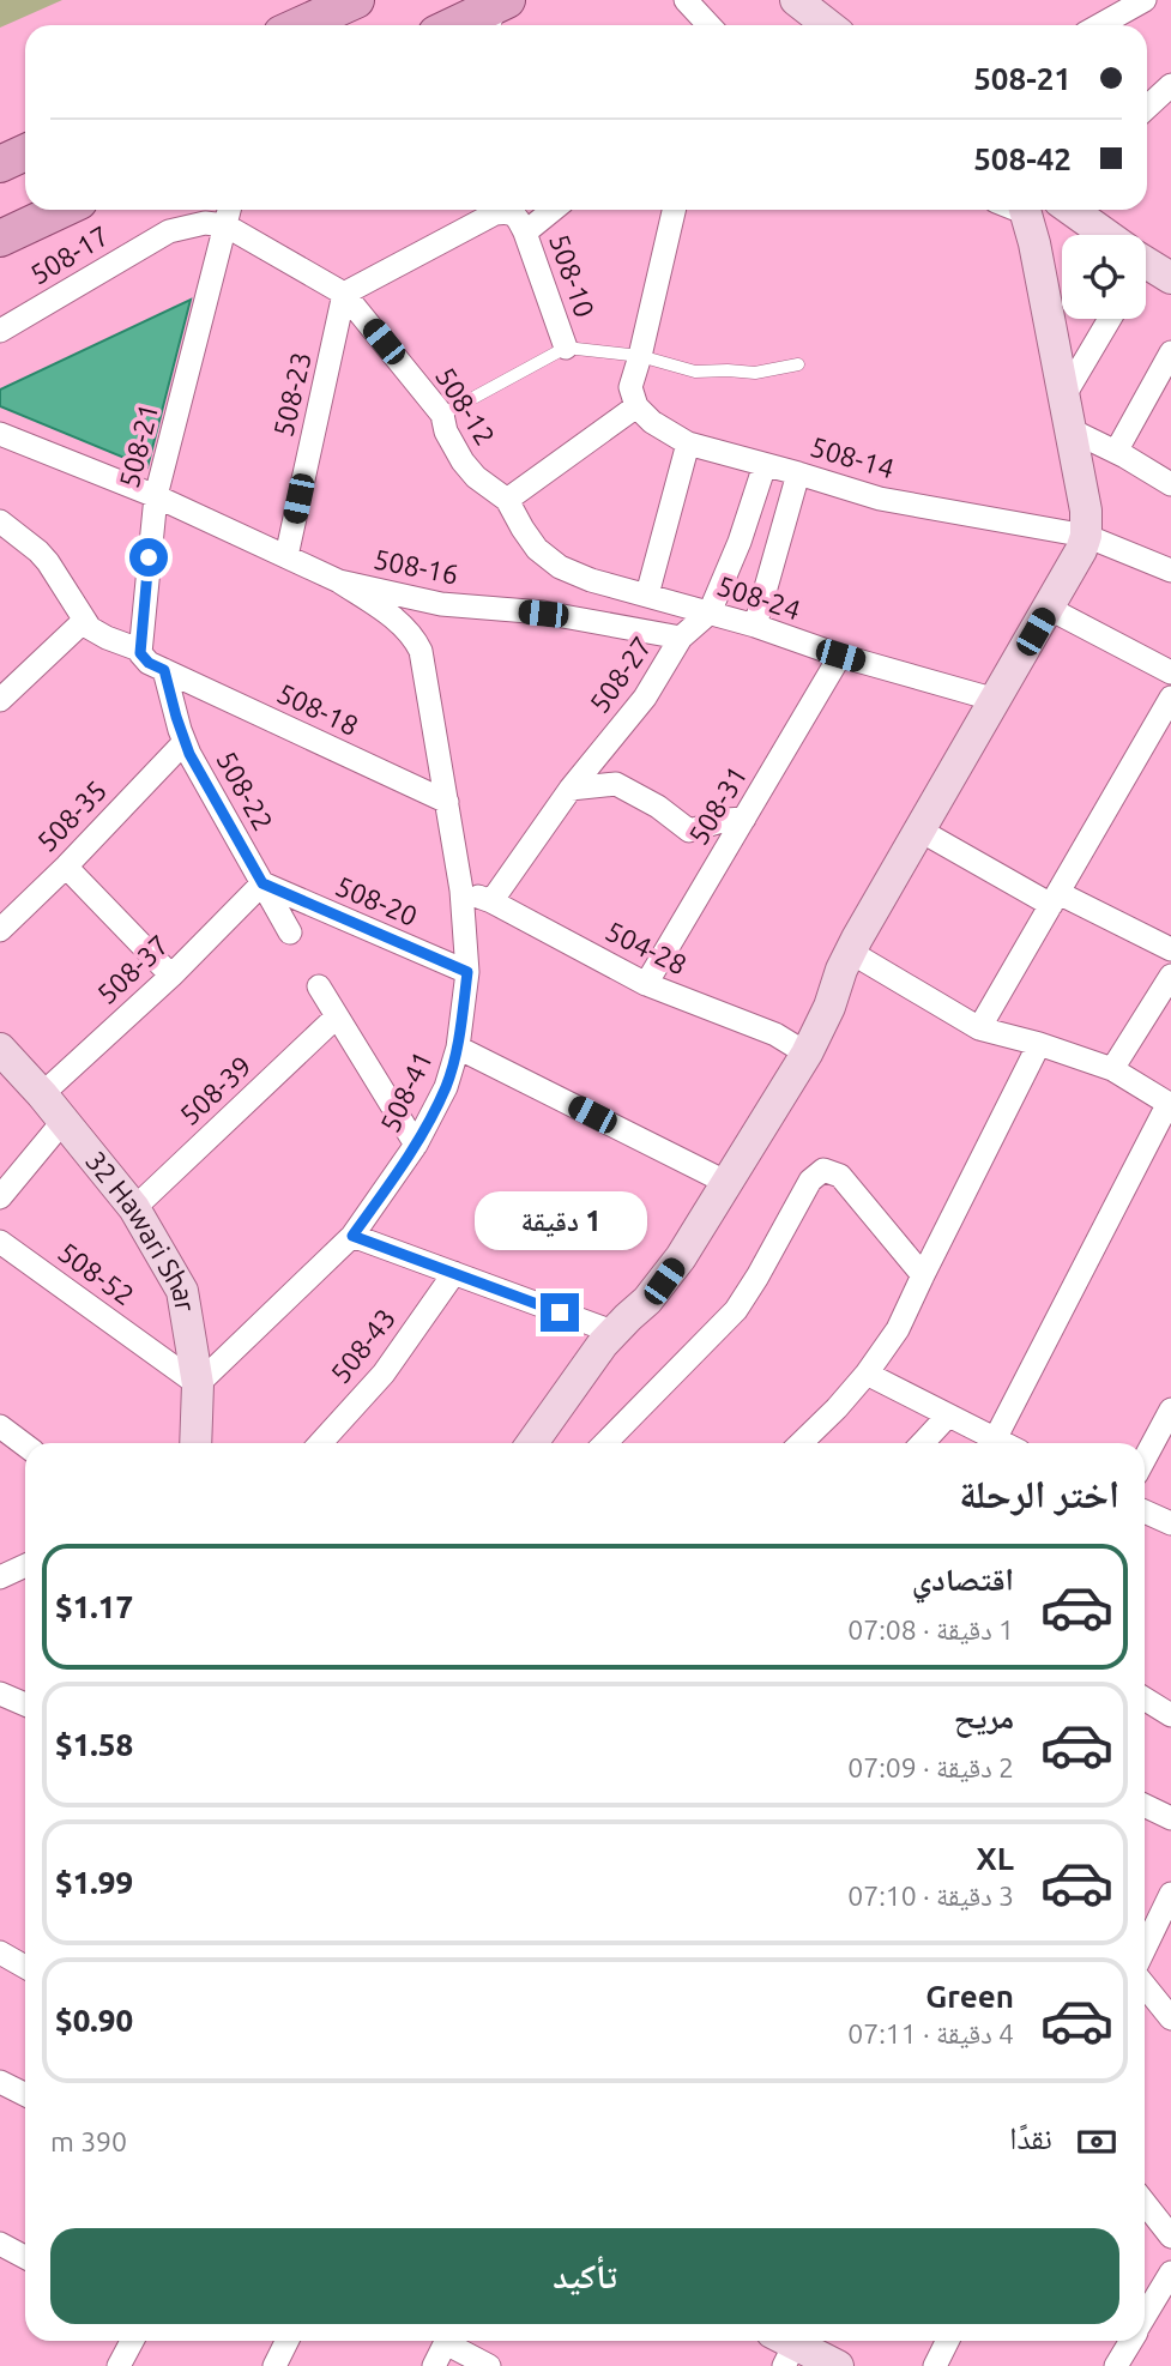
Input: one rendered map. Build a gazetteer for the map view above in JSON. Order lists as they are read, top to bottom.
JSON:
{
  "streets": {
    "street": [
      "508-17",
      "508-10",
      "508-23",
      "508-12",
      "508-21",
      "508-14",
      "508-16",
      "508-24",
      "508-27",
      "508-18",
      "508-22",
      "508-31",
      "508-35",
      "508-20",
      "504-28",
      "508-37",
      "508-39",
      "508-41",
      "32 Hawari Shar",
      "508-52",
      "508-43"
    ]
  },
  "crossings": [
    ["508-17", "508-12"],
    ["508-17", "508-21"],
    ["508-10", "508-23"],
    ["508-10", "508-12"],
    ["508-23", "508-12"],
    ["508-23", "508-16"],
    ["508-12", "508-21"],
    ["508-12", "508-24"],
    ["508-21", "508-16"],
    ["508-14", "508-27"],
    ["508-16", "508-27"],
    ["508-16", "508-41"],
    ["508-24", "508-27"],
    ["508-24", "508-31"],
    ["508-27", "504-28"],
    ["508-18", "508-22"],
    ["508-18", "508-41"],
    ["508-22", "508-35"],
    ["508-22", "508-20"],
    ["508-22", "508-37"],
    ["508-31", "504-28"],
    ["508-20", "508-37"],
    ["508-20", "508-41"],
    ["504-28", "508-41"],
    ["508-37", "32 Hawari Shar"],
    ["508-39", "32 Hawari Shar"],
    ["508-41", "32 Hawari Shar"],
    ["508-41", "508-52"],
    ["32 Hawari Shar", "508-52"]
  ],
  "page": {
    "banner": ["508-21", "508-42"],
    "bubble": "1 دقيقة",
    "heading": "اختر الرحلة",
    "list": [
      {
        "name": "اقتصادي",
        "note": "1 دقيقة · 07:08",
        "value": "$1.17"
      },
      {
        "name": "مريح",
        "note": "2 دقيقة · 07:09",
        "value": "$1.58"
      },
      {
        "name": "XL",
        "note": "3 دقيقة · 07:10",
        "value": "$1.99"
      },
      {
        "name": "Green",
        "note": "4 دقيقة · 07:11",
        "value": "$0.90"
      }
    ],
    "pay": ["نقدًا", "390 m"],
    "buttons": "تأكيد"
  }
}
